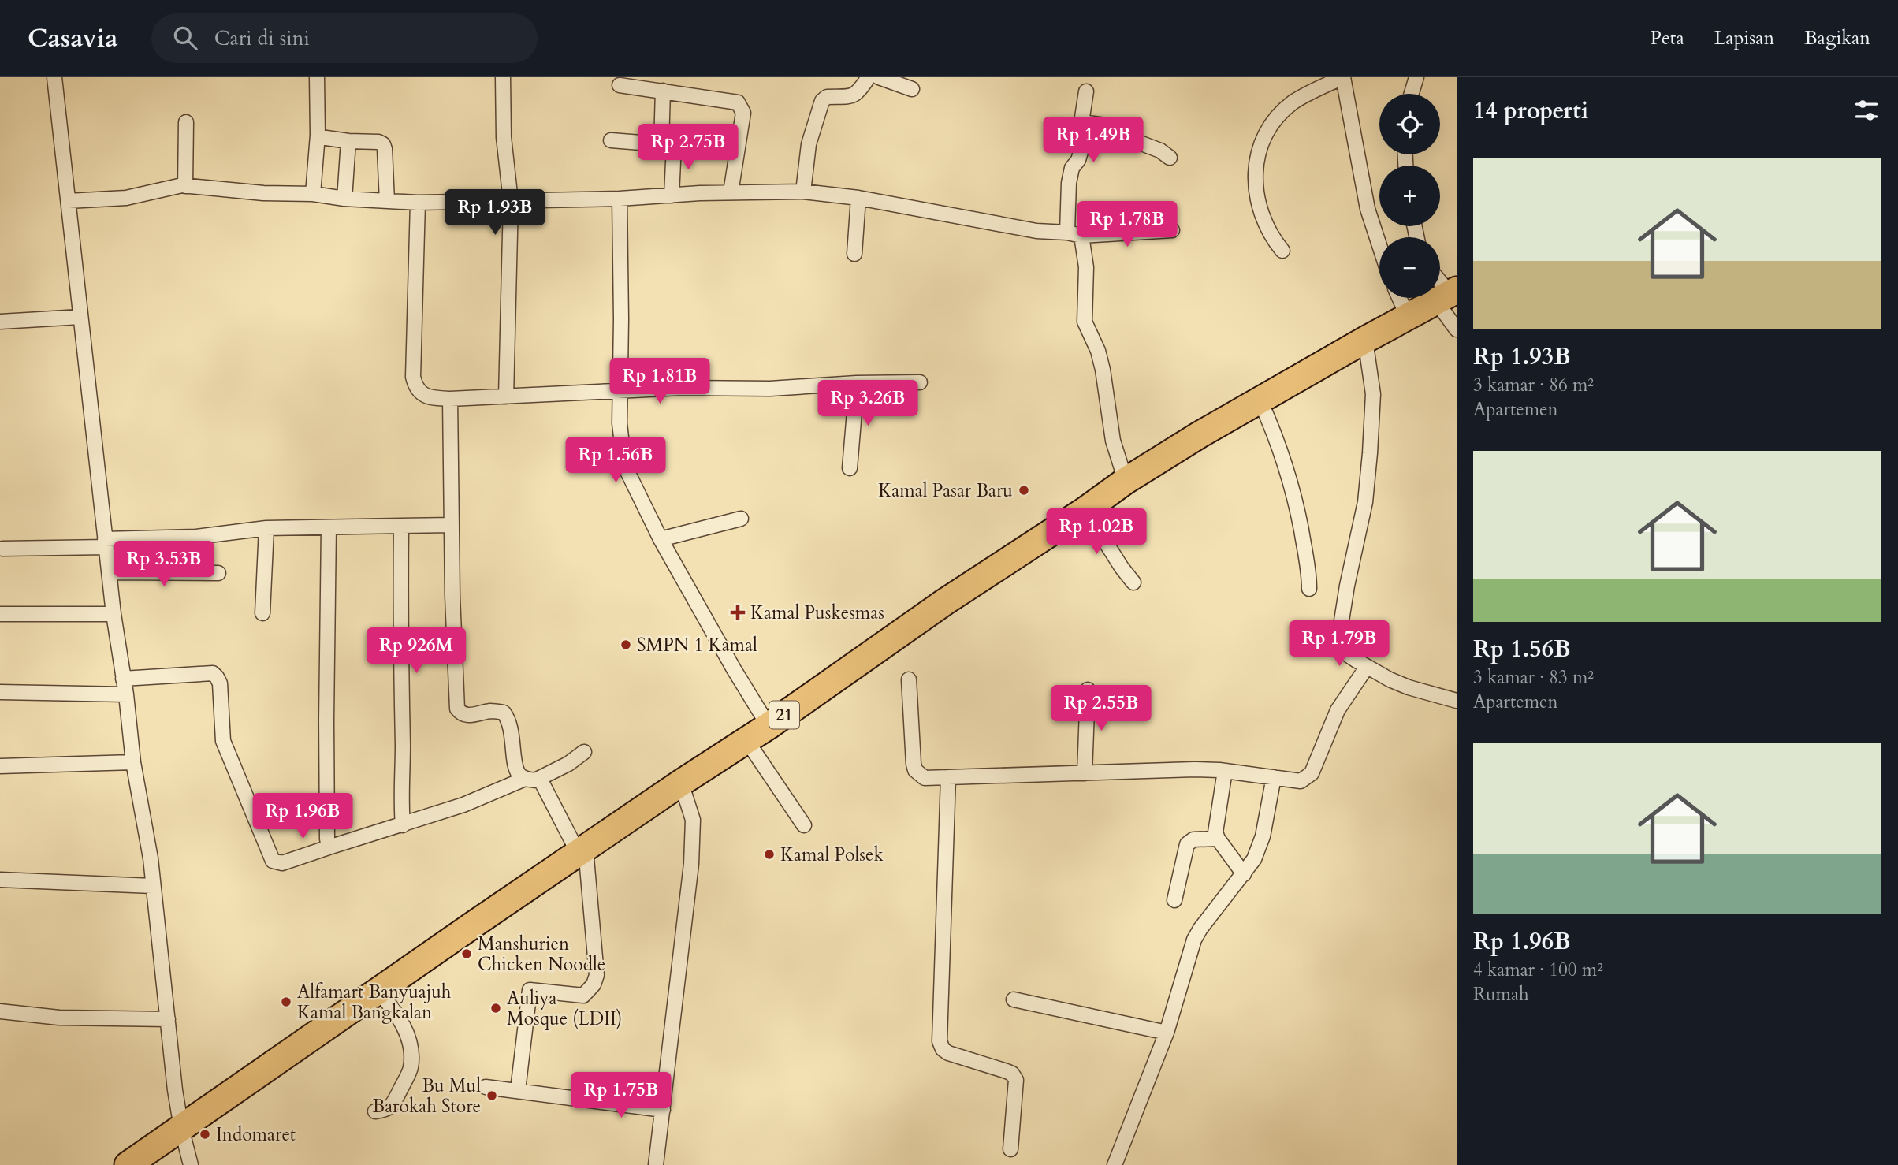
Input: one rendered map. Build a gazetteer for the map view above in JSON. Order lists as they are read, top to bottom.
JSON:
{
  "streets": {
    "highway": ["21"]
  },
  "places": {
    "other": [
      "Kamal Pasar Baru",
      "SMPN 1 Kamal",
      "Kamal Polsek",
      "Manshurien Chicken Noodle",
      "Alfamart Banyuajuh Kamal Bangkalan",
      "Auliya Mosque (LDII)",
      "Bu Mul Barokah Store",
      "Indomaret"
    ],
    "health": ["Kamal Puskesmas"]
  },
  "page": {
    "header": "Casavia",
    "search": "Cari di sini",
    "nav": ["Peta", "Lapisan", "Bagikan"],
    "heading": "14 properti",
    "map_buttons": ["+", "−"],
    "price": [
      "Rp 1.49B",
      "Rp 2.75B",
      "Rp 1.93B",
      "Rp 1.78B",
      "Rp 1.81B",
      "Rp 3.26B",
      "Rp 1.56B",
      "Rp 1.02B",
      "Rp 3.53B",
      "Rp 1.79B",
      "Rp 926M",
      "Rp 2.55B",
      "Rp 1.96B",
      "Rp 1.75B"
    ],
    "list": [
      {
        "name": "Rp 1.93B",
        "note": "3 kamar · 86 m² · Apartemen"
      },
      {
        "name": "Rp 1.56B",
        "note": "3 kamar · 83 m² · Apartemen"
      },
      {
        "name": "Rp 1.96B",
        "note": "4 kamar · 100 m² · Rumah"
      }
    ]
  }
}
